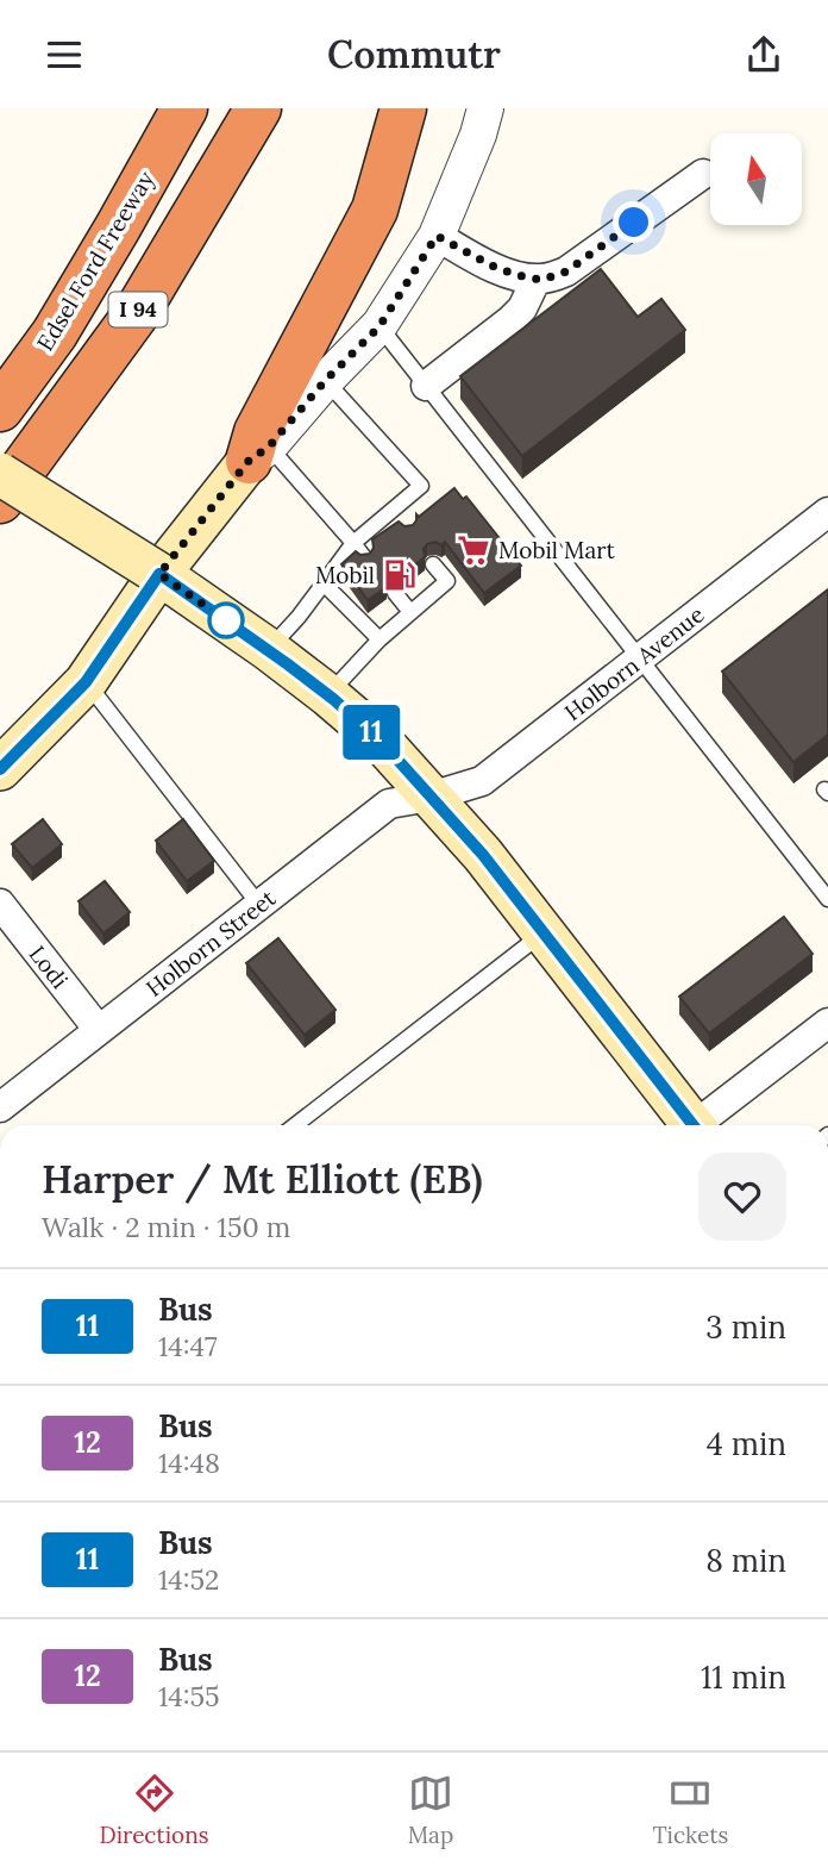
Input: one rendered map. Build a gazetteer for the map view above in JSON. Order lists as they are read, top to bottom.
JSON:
{
  "streets": {
    "highway": ["Edsel Ford Freeway", "I 94"],
    "street": ["Holborn Avenue", "Holborn Street", "Lodi"]
  },
  "crossings": [
    ["Holborn Avenue", "Holborn Street"],
    ["Holborn Street", "Lodi"]
  ],
  "places": {
    "supermarket": ["Mobil Mart"],
    "fuel station": ["Mobil"]
  },
  "lines": ["bus line 11"],
  "north": "top",
  "page": {
    "header": "Commutr",
    "on_map": "11",
    "heading": ["Harper / Mt Elliott (EB)", "Walk · 2 min · 150 m"],
    "list": [
      {
        "mark": "11",
        "name": "Bus",
        "note": "14:47",
        "value": "3 min"
      },
      {
        "mark": "12",
        "name": "Bus",
        "note": "14:48",
        "value": "4 min"
      },
      {
        "mark": "11",
        "name": "Bus",
        "note": "14:52",
        "value": "8 min"
      },
      {
        "mark": "12",
        "name": "Bus",
        "note": "14:55",
        "value": "11 min"
      }
    ],
    "tabs": ["Directions", "Map", "Tickets"]
  }
}
